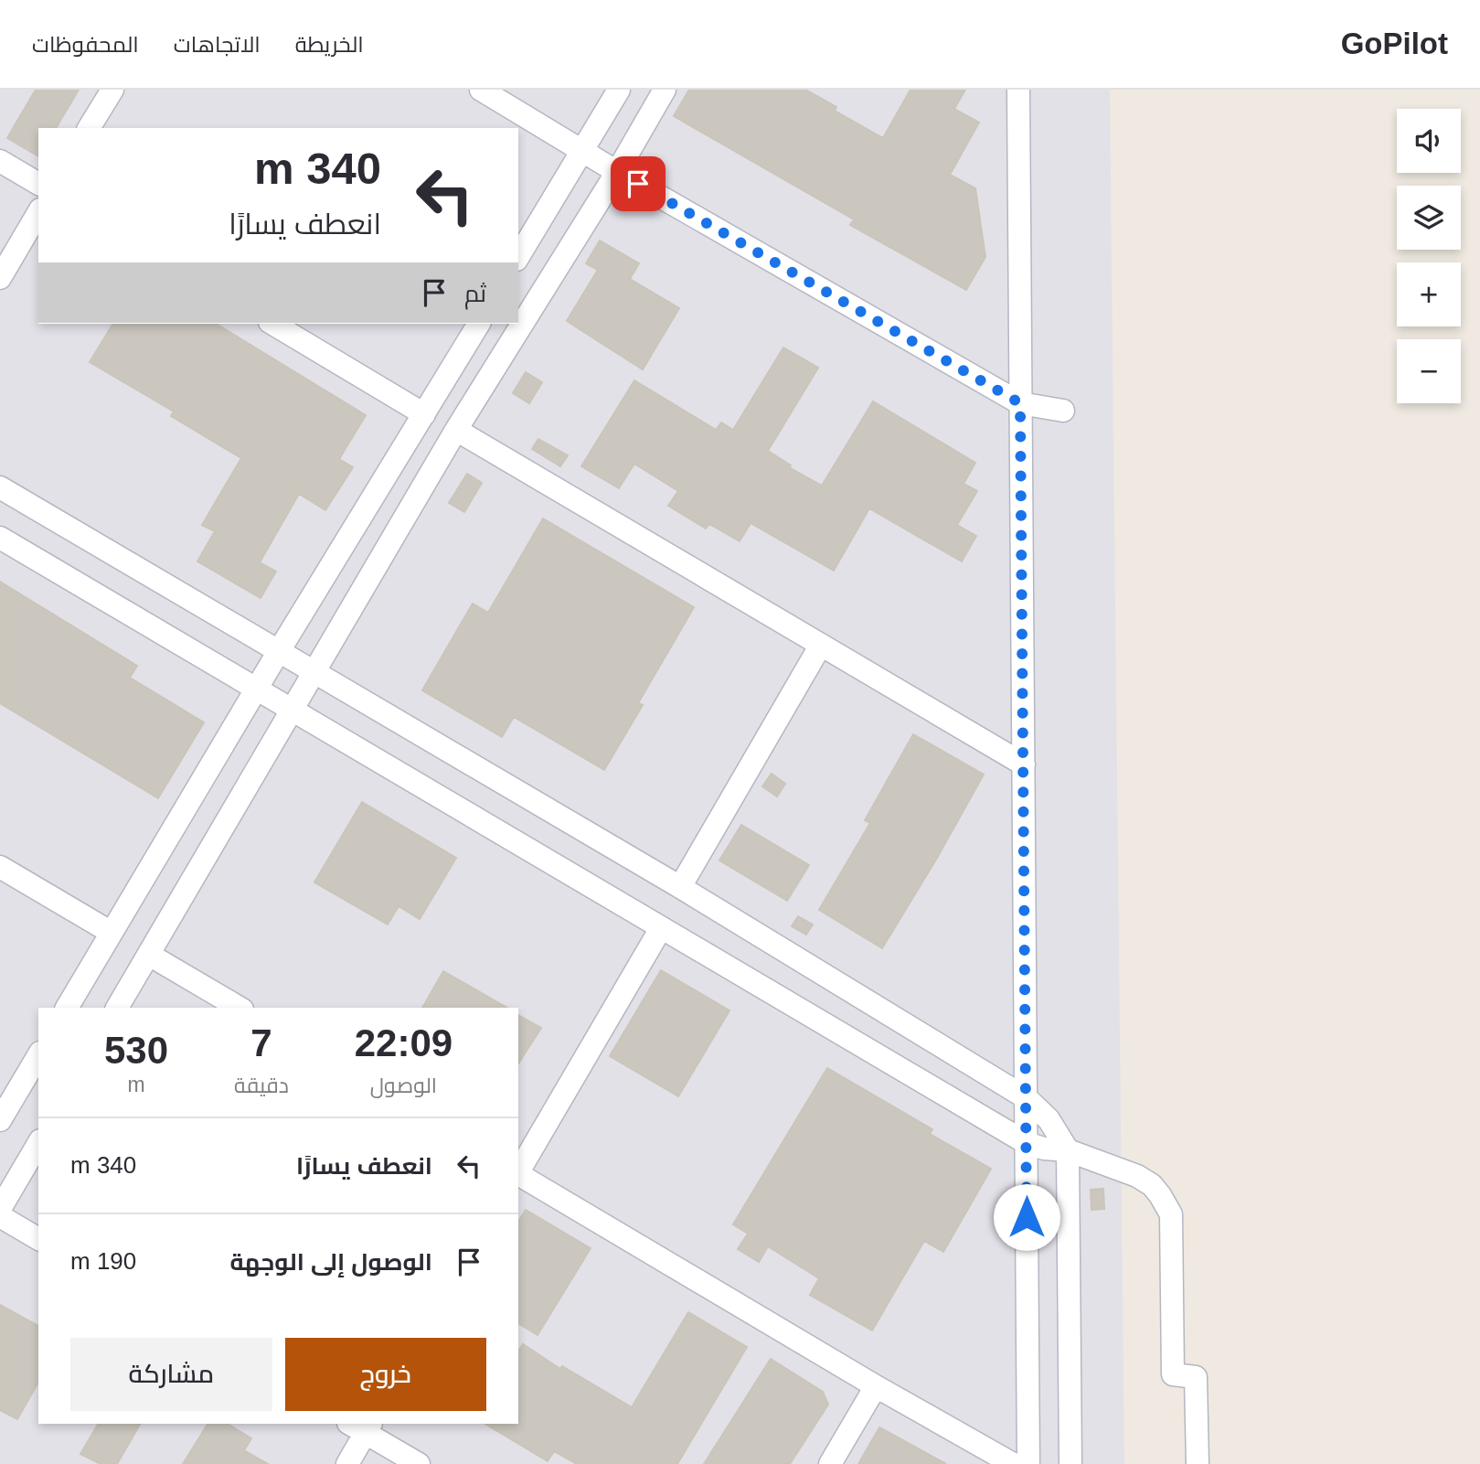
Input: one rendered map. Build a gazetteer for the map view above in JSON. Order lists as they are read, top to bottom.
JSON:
{
  "page": {
    "header": "GoPilot",
    "nav": ["الخريطة", "الاتجاهات", "المحفوظات"],
    "map_buttons": ["+", "−"],
    "turn": ["340 m", "انعطف يسارًا"],
    "then": "ثم",
    "eta": [
      "22:09",
      "الوصول",
      "7",
      "دقيقة",
      "530",
      "m"
    ],
    "list": [
      {
        "name": "انعطف يسارًا",
        "value": "340 m"
      },
      {
        "name": "الوصول إلى الوجهة",
        "value": "190 m"
      }
    ],
    "buttons": ["خروج", "مشاركة"]
  }
}
